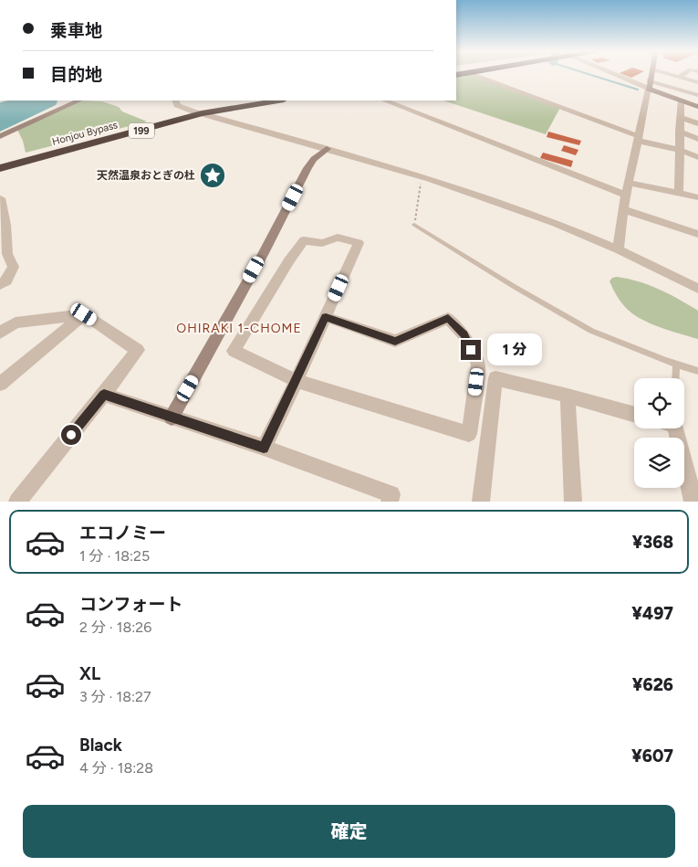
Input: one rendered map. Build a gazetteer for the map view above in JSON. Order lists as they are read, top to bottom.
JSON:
{
  "streets": {
    "highway": ["199", "Honjou Bypass"]
  },
  "districts": ["OHIRAKI 1-CHOME"],
  "places": {
    "place": ["天然温泉おとぎの杜"]
  },
  "page": {
    "banner": ["乗車地", "目的地"],
    "bubble": "1 分",
    "list": [
      {
        "name": "エコノミー",
        "note": "1 分 · 18:25",
        "value": "¥368"
      },
      {
        "name": "コンフォート",
        "note": "2 分 · 18:26",
        "value": "¥497"
      },
      {
        "name": "XL",
        "note": "3 分 · 18:27",
        "value": "¥626"
      },
      {
        "name": "Black",
        "note": "4 分 · 18:28",
        "value": "¥607"
      }
    ],
    "buttons": "確定"
  }
}
